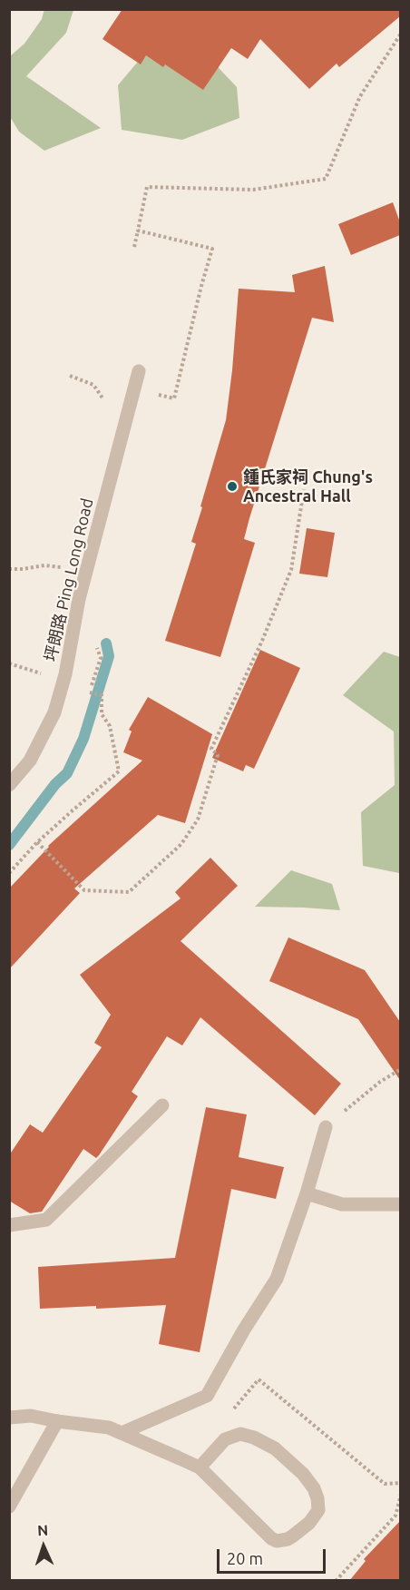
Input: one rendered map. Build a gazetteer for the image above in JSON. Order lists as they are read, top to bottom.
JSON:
{
  "streets": {
    "street": ["坪朗路 Ping Long Road"]
  },
  "places": ["鍾氏家祠 Chung's Ancestral Hall"],
  "scale_bar": "20 m",
  "north": "top"
}
